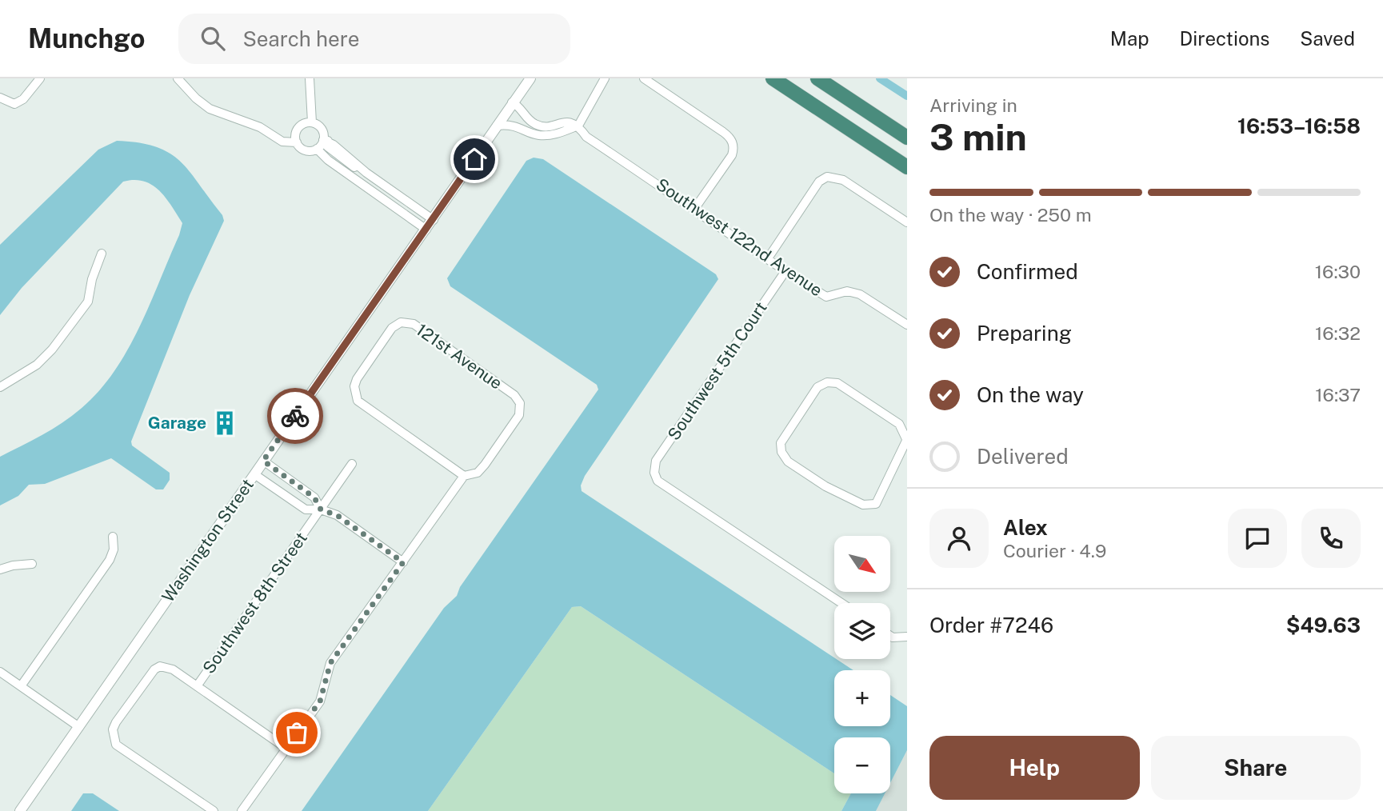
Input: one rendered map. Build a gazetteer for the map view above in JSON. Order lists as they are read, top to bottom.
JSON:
{
  "streets": {
    "street": [
      "Southwest 122nd Avenue",
      "121st Avenue",
      "Southwest 5th Court",
      "Washington Street",
      "Southwest 8th Street"
    ]
  },
  "crossings": [
    ["Southwest 122nd Avenue", "Southwest 5th Court"]
  ],
  "places": {
    "building": ["Garage"]
  },
  "north": "bottom right",
  "page": {
    "header": "Munchgo",
    "search": "Search here",
    "nav": ["Map", "Directions", "Saved"],
    "heading": ["3 min", "Arriving in", "16:53–16:58"],
    "panel": [
      "Alex",
      "Courier · 4.9",
      "Order #7246",
      "$49.63"
    ],
    "bar": "On the way · 250 m",
    "list": [
      ["Confirmed", "16:30"],
      ["Preparing", "16:32"],
      ["On the way", "16:37"],
      "Delivered"
    ],
    "map_buttons": ["+", "−"],
    "buttons": ["Help", "Share"]
  }
}
